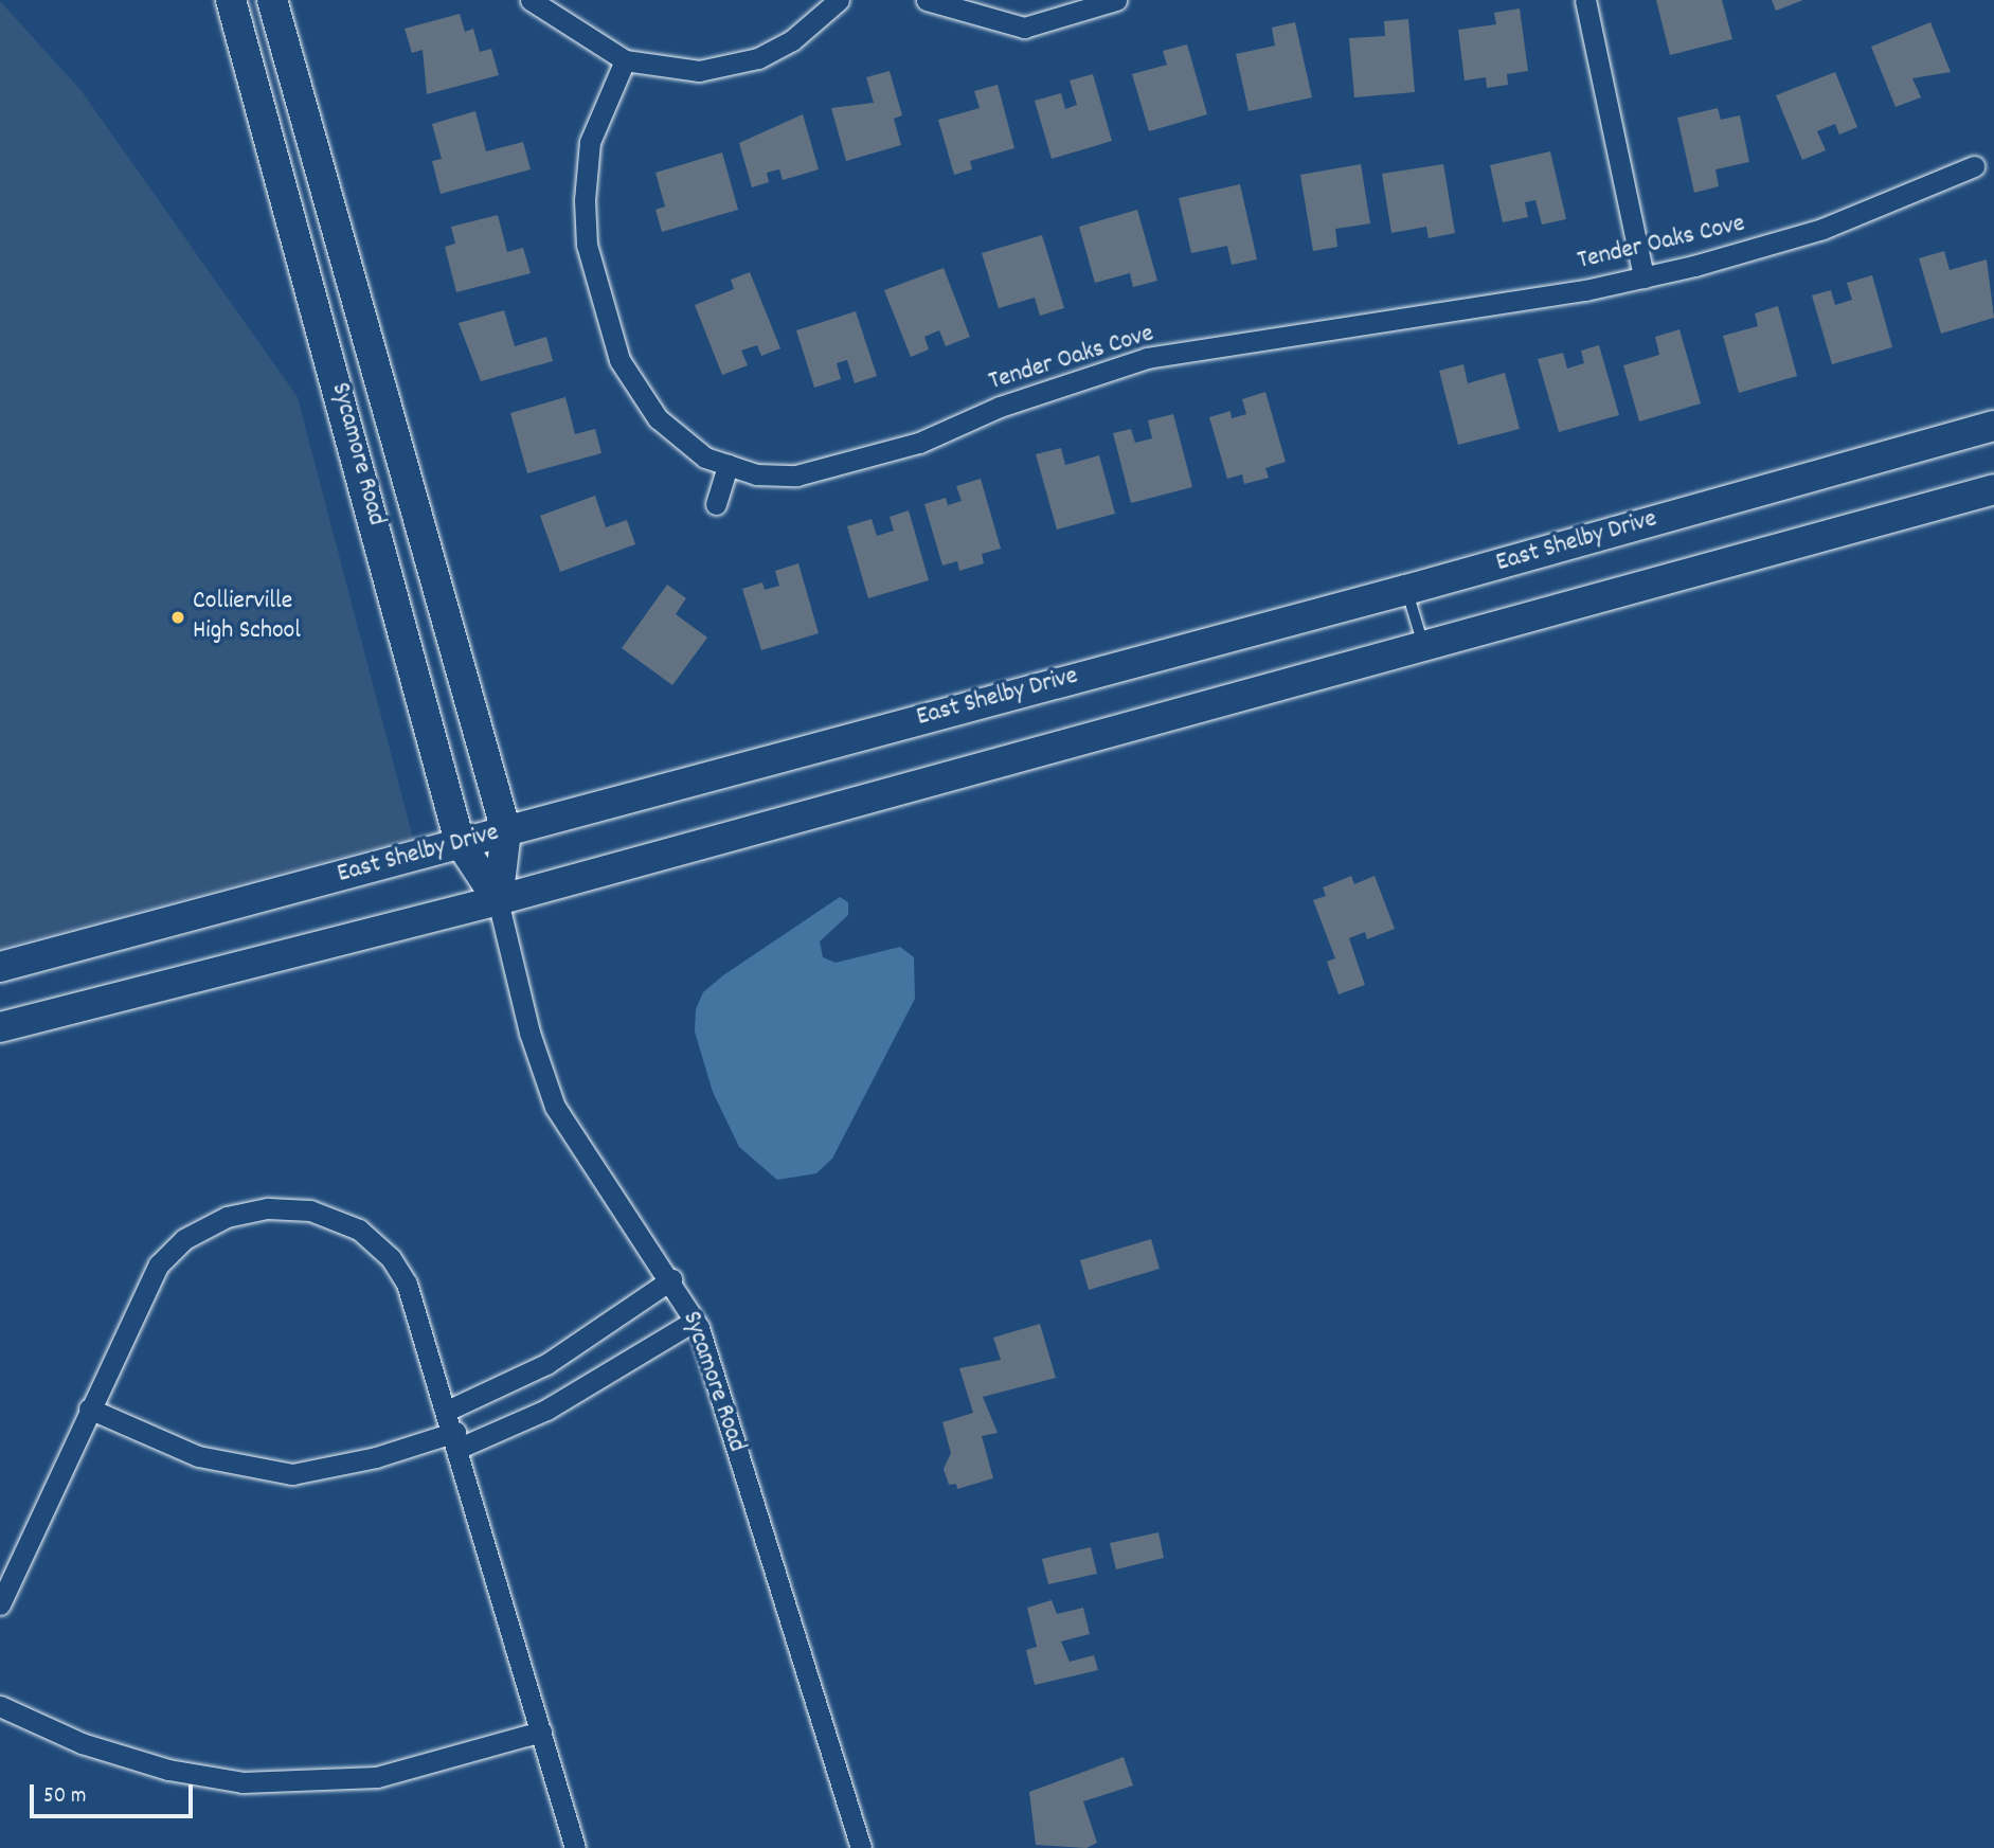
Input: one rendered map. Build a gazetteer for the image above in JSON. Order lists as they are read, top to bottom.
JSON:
{
  "streets": {
    "main road": ["Sycamore Road", "East Shelby Drive"],
    "street": ["Tender Oaks Cove"]
  },
  "crossings": [
    ["Sycamore Road", "East Shelby Drive"]
  ],
  "places": ["Collierville High School"],
  "scale_bar": "50 m"
}
